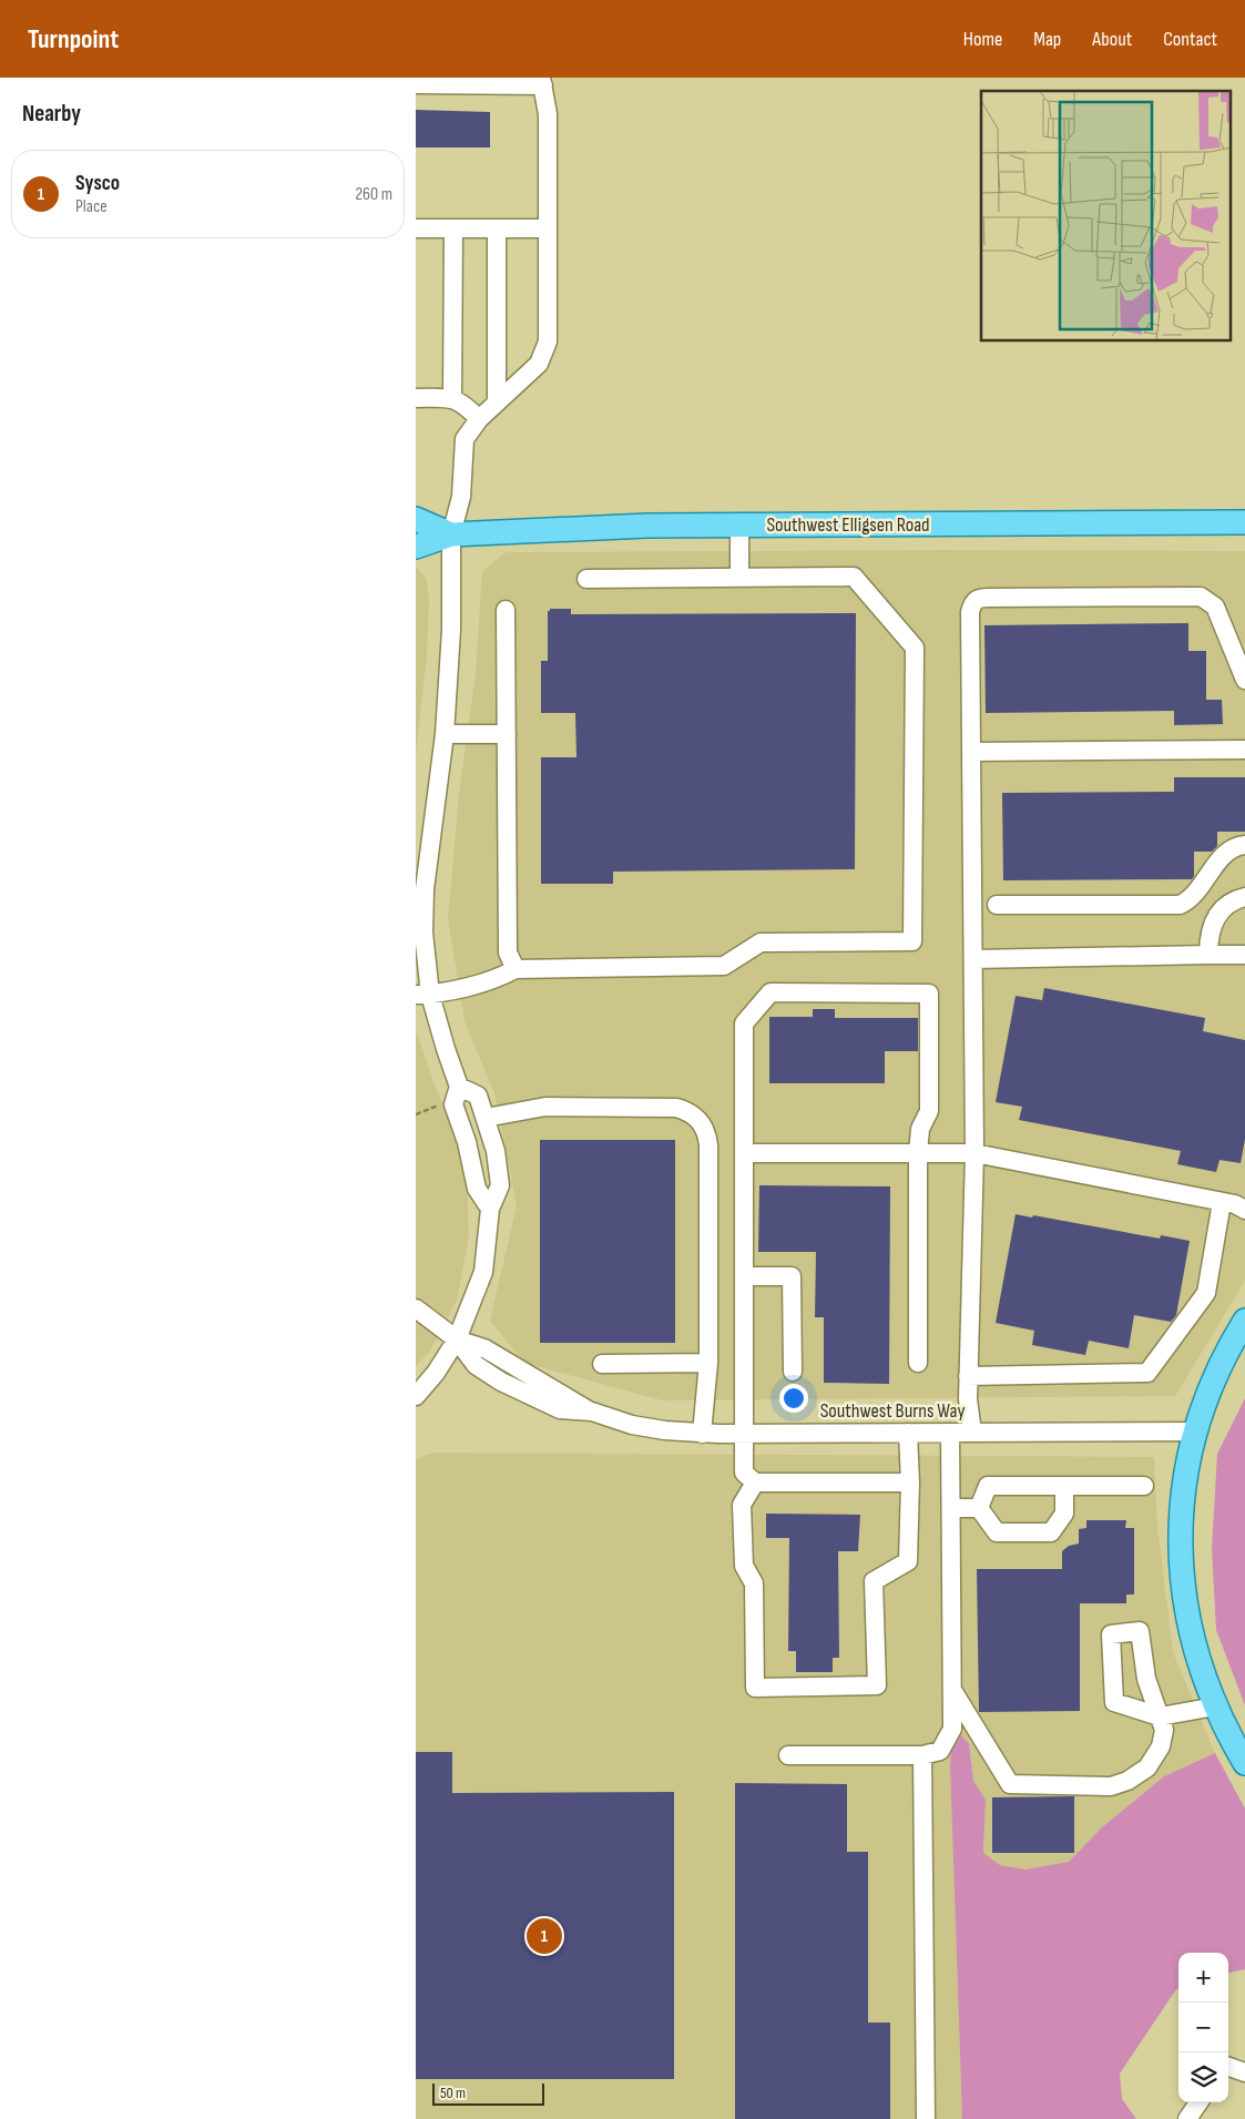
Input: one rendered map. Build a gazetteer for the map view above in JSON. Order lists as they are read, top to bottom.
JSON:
{
  "streets": {
    "main road": ["Southwest Elligsen Road"],
    "street": ["Southwest Burns Way"]
  },
  "scale_bar": "50 m",
  "page": {
    "header": "Turnpoint",
    "nav": [
      "Home",
      "Map",
      "About",
      "Contact"
    ],
    "heading": "Nearby",
    "list": [
      {
        "mark": "1",
        "name": "Sysco",
        "note": "Place",
        "value": "260 m"
      }
    ],
    "pins": "1",
    "map_buttons": ["+", "−"],
    "scale": "50 m"
  }
}
